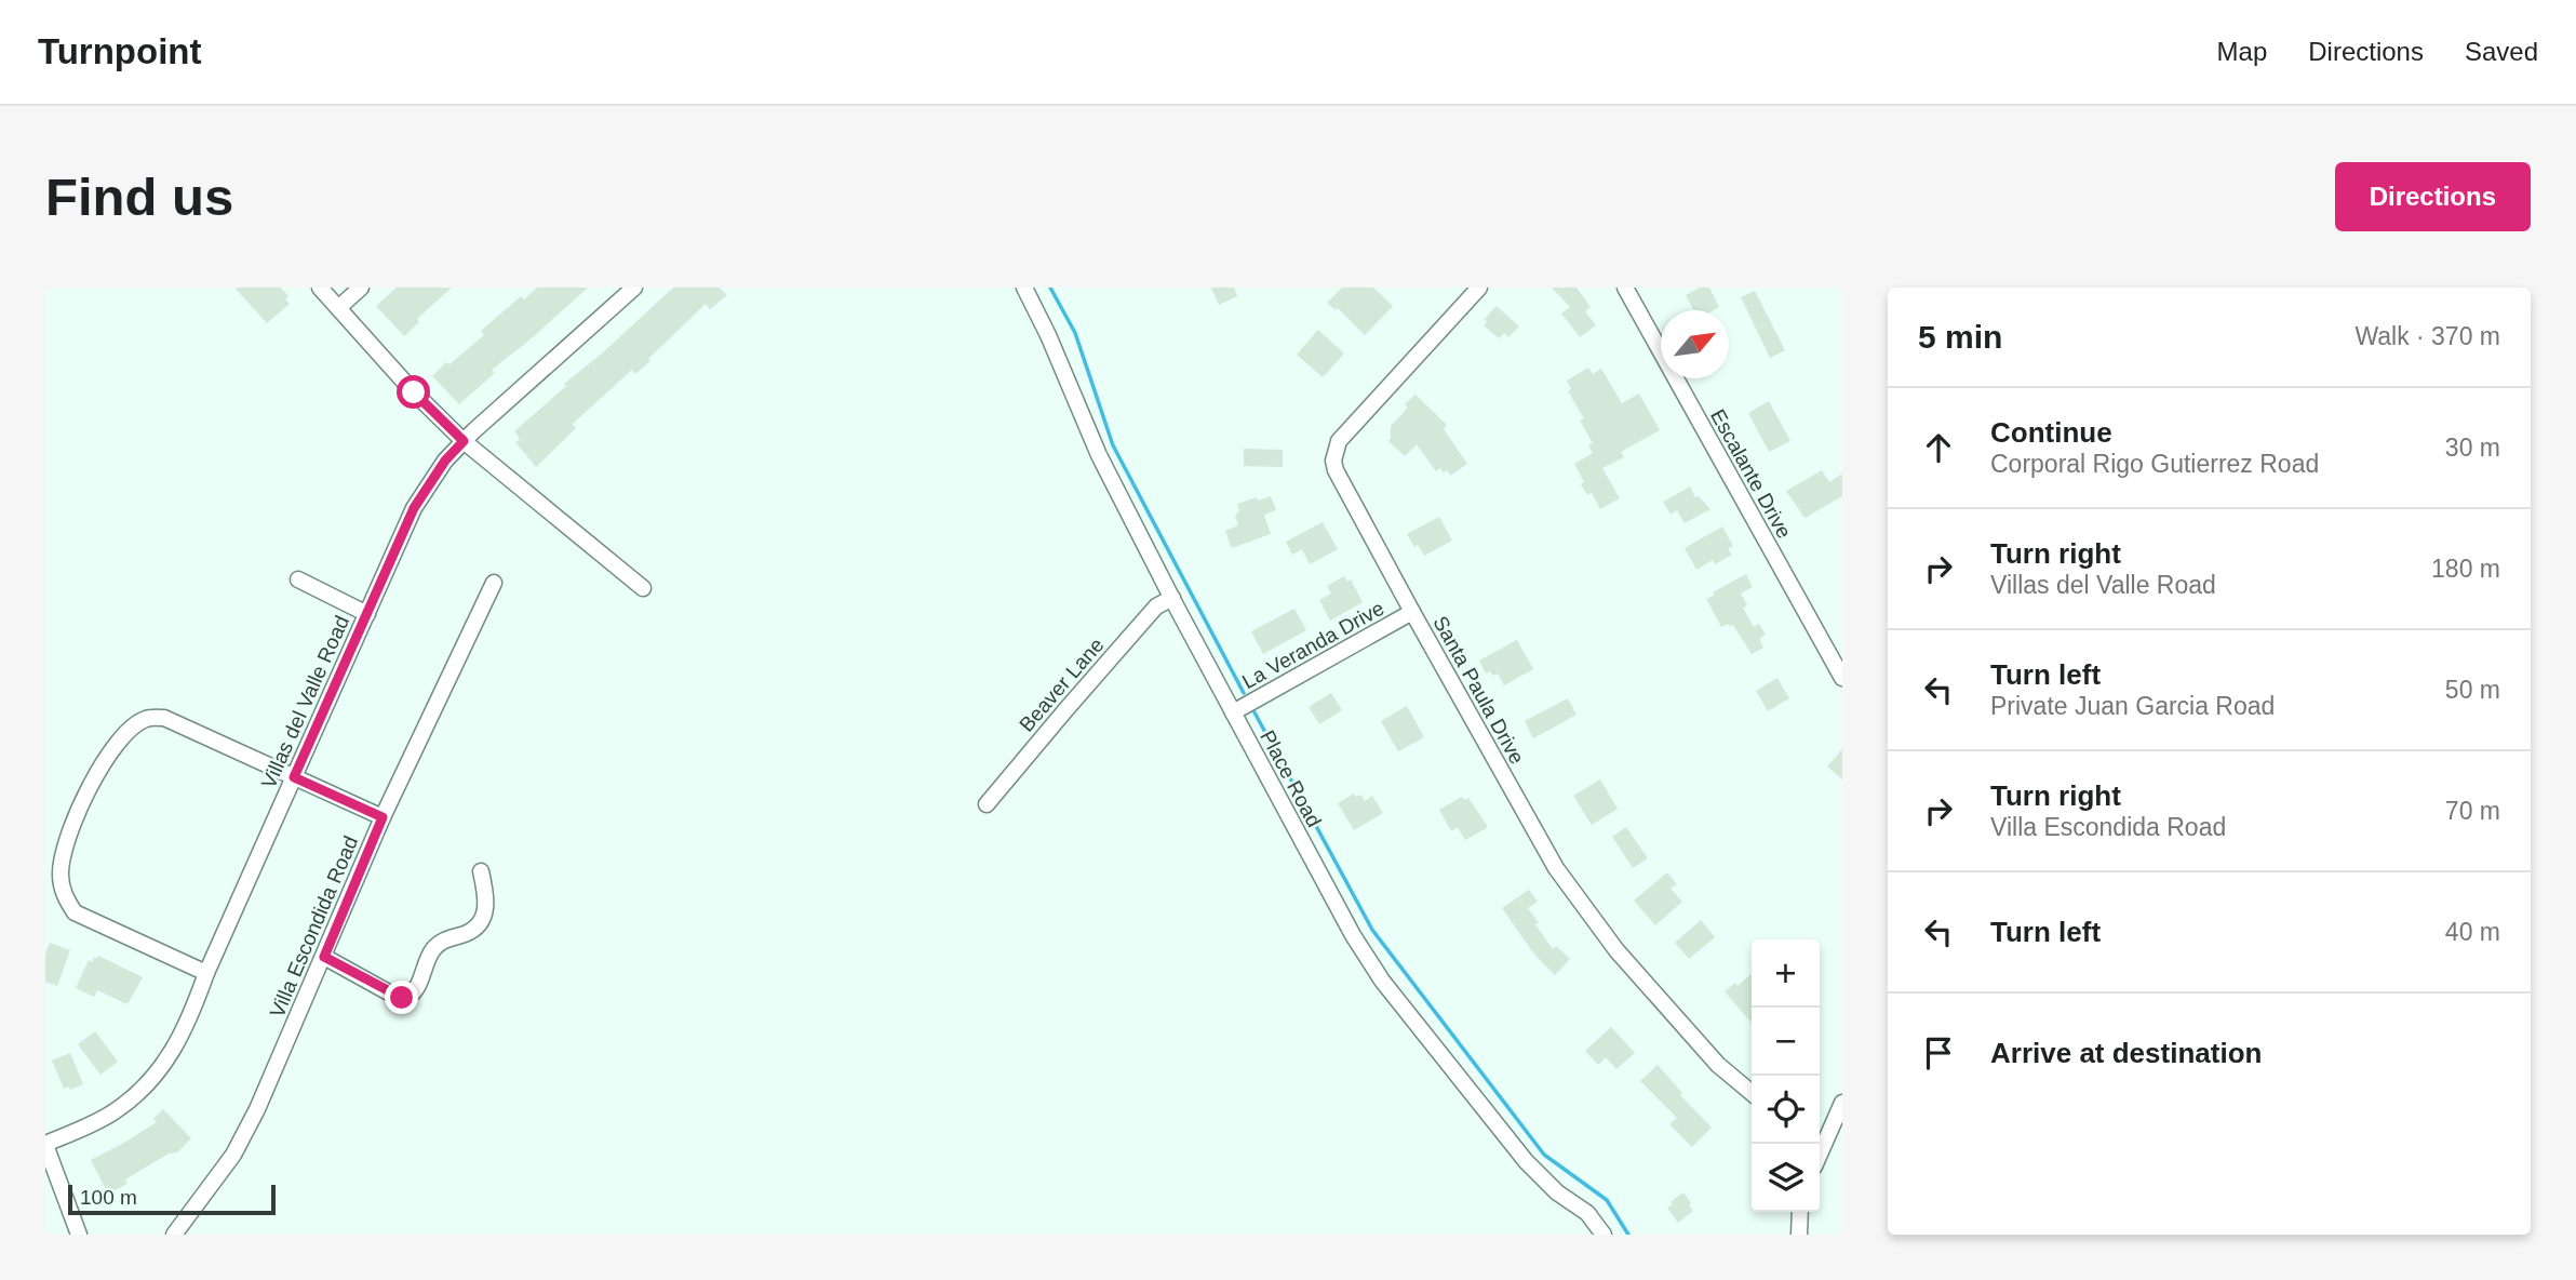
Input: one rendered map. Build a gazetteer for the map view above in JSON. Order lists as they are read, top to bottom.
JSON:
{
  "streets": {
    "street": [
      "Escalante Drive",
      "La Veranda Drive",
      "Beaver Lane",
      "Santa Paula Drive",
      "Villas del Valle Road",
      "Place Road",
      "Villa Escondida Road"
    ]
  },
  "crossings": [
    ["La Veranda Drive", "Santa Paula Drive"],
    ["La Veranda Drive", "Place Road"],
    ["Beaver Lane", "Place Road"]
  ],
  "scale_bar": "100 m",
  "north": "top right",
  "page": {
    "header": "Turnpoint",
    "nav": ["Map", "Directions", "Saved"],
    "buttons": "Directions",
    "title": "Find us",
    "heading": ["5 min", "Walk · 370 m"],
    "list": [
      ["Continue", "Corporal Rigo Gutierrez Road", "30 m"],
      ["Turn right", "Villas del Valle Road", "180 m"],
      ["Turn left", "Private Juan Garcia Road", "50 m"],
      ["Turn right", "Villa Escondida Road", "70 m"],
      ["Turn left", "40 m"],
      "Arrive at destination"
    ],
    "map_buttons": ["+", "−"],
    "scale": "100 m"
  }
}
